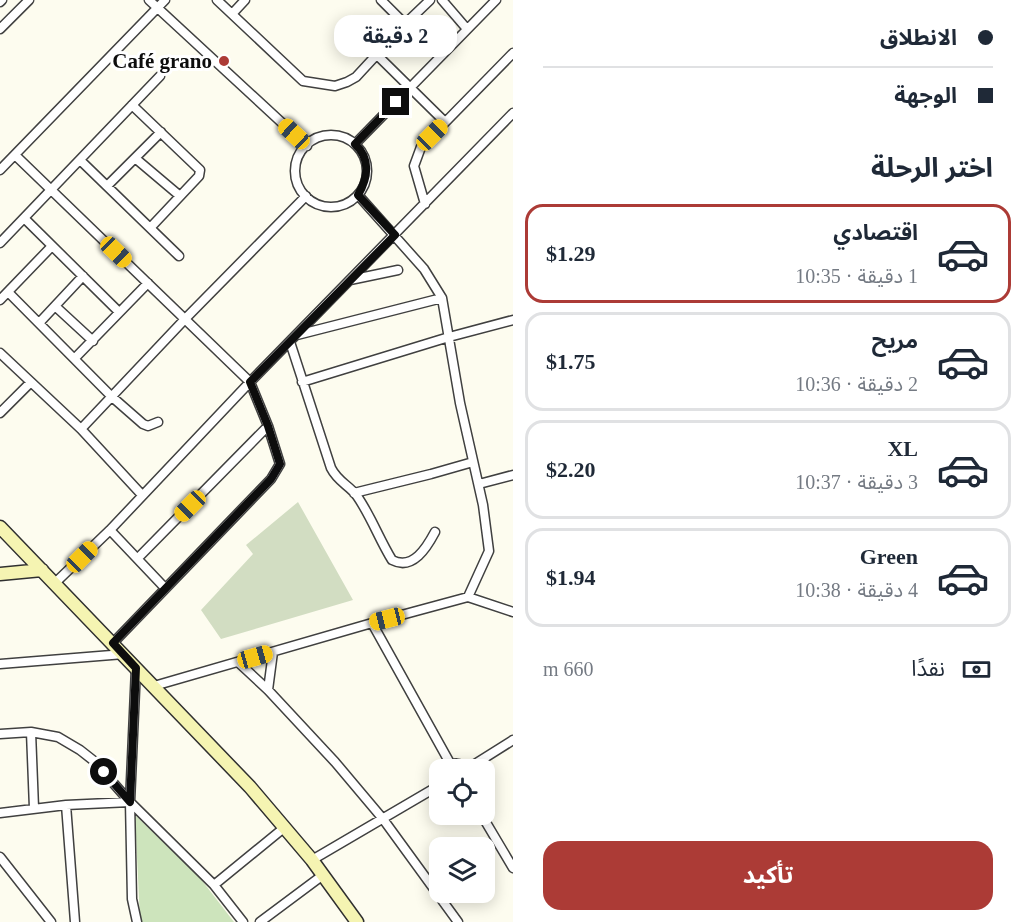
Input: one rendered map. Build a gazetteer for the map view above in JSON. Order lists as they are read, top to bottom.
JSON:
{
  "places": ["Café grano"],
  "page": {
    "banner": ["الانطلاق", "الوجهة"],
    "bubble": "2 دقيقة",
    "heading": "اختر الرحلة",
    "list": [
      {
        "name": "اقتصادي",
        "note": "1 دقيقة · 10:35",
        "value": "$1.29"
      },
      {
        "name": "مريح",
        "note": "2 دقيقة · 10:36",
        "value": "$1.75"
      },
      {
        "name": "XL",
        "note": "3 دقيقة · 10:37",
        "value": "$2.20"
      },
      {
        "name": "Green",
        "note": "4 دقيقة · 10:38",
        "value": "$1.94"
      }
    ],
    "pay": ["نقدًا", "660 m"],
    "buttons": "تأكيد"
  }
}
